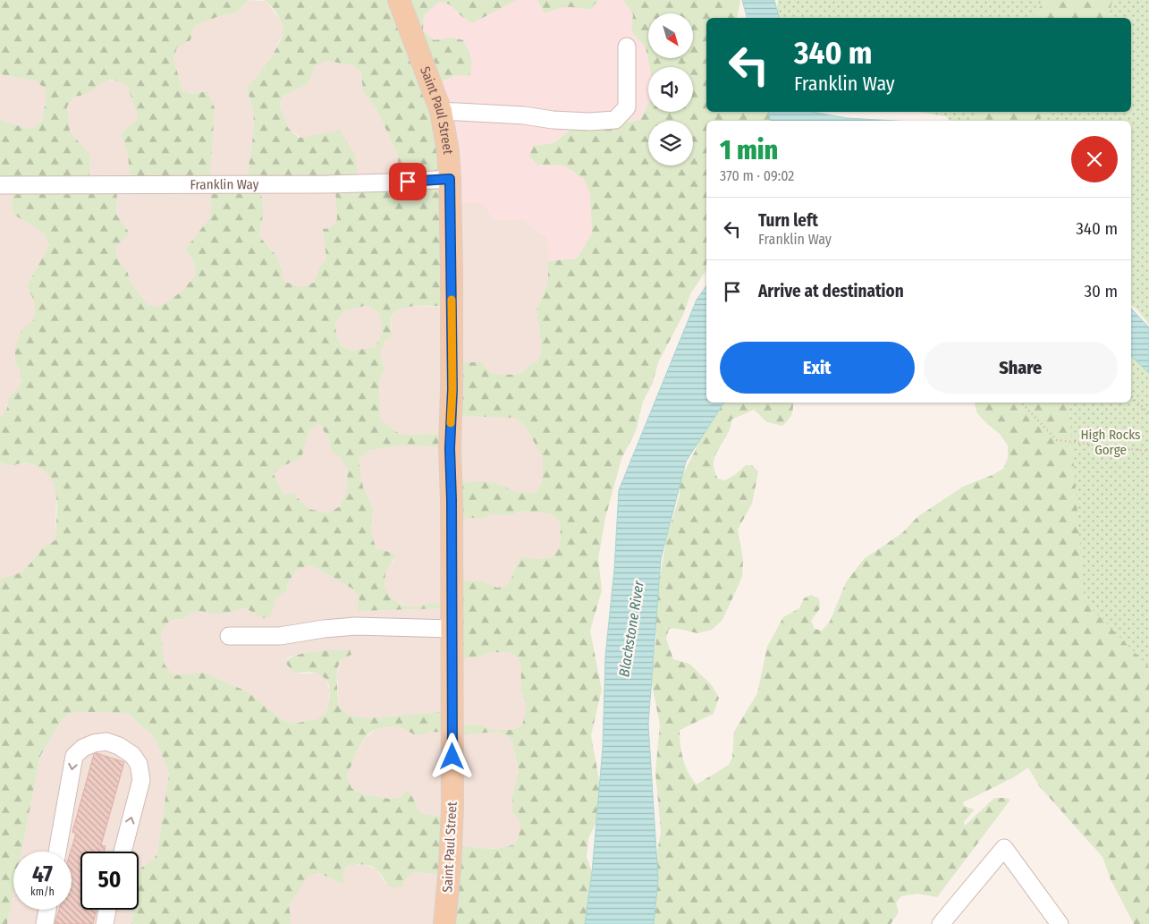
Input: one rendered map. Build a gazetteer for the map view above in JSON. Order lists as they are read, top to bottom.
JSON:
{
  "streets": {
    "main road": ["Saint Paul Street"],
    "street": ["Franklin Way"]
  },
  "crossings": [
    ["Saint Paul Street", "Franklin Way"]
  ],
  "water": ["Blackstone River"],
  "parks": ["High Rocks Gorge"],
  "north": "bottom right",
  "page": {
    "turn": ["340 m", "Franklin Way"],
    "heading": ["1 min", "370 m · 09:02"],
    "list": [
      {
        "name": "Turn left",
        "note": "Franklin Way",
        "value": "340 m"
      },
      {
        "name": "Arrive at destination",
        "value": "30 m"
      }
    ],
    "buttons": ["Exit", "Share"],
    "speed": "47 km/h",
    "limit": "50"
  }
}
